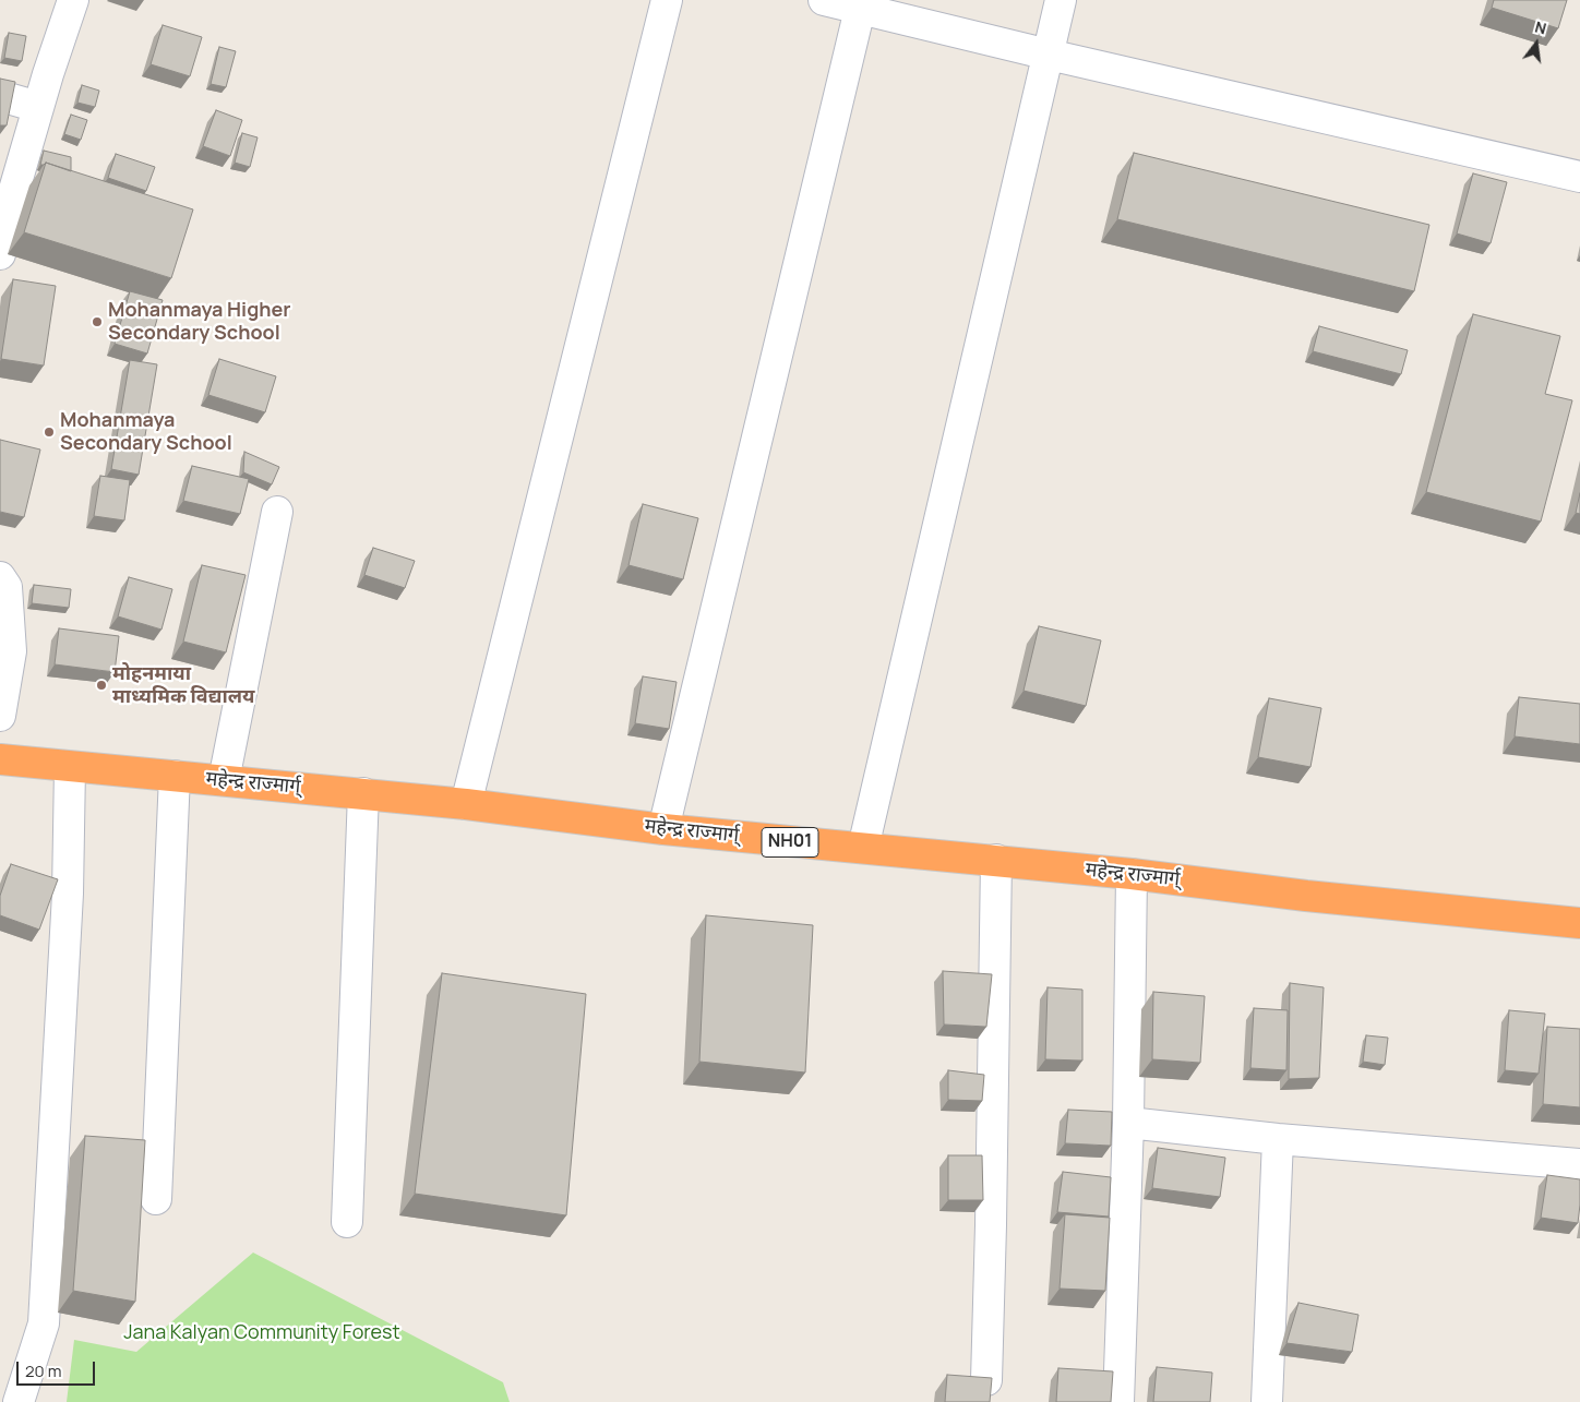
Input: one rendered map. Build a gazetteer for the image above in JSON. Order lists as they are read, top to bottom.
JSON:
{
  "streets": {
    "highway": ["महेन्द्र राज्मार्ग्", "NH01"]
  },
  "parks": ["Jana Kalyan Community Forest"],
  "places": ["Mohanmaya Higher Secondary School", "Mohanmaya Secondary School", "मोहनमाया माध्यमिक विद्यालय"],
  "scale_bar": "20 m",
  "north": "top"
}
